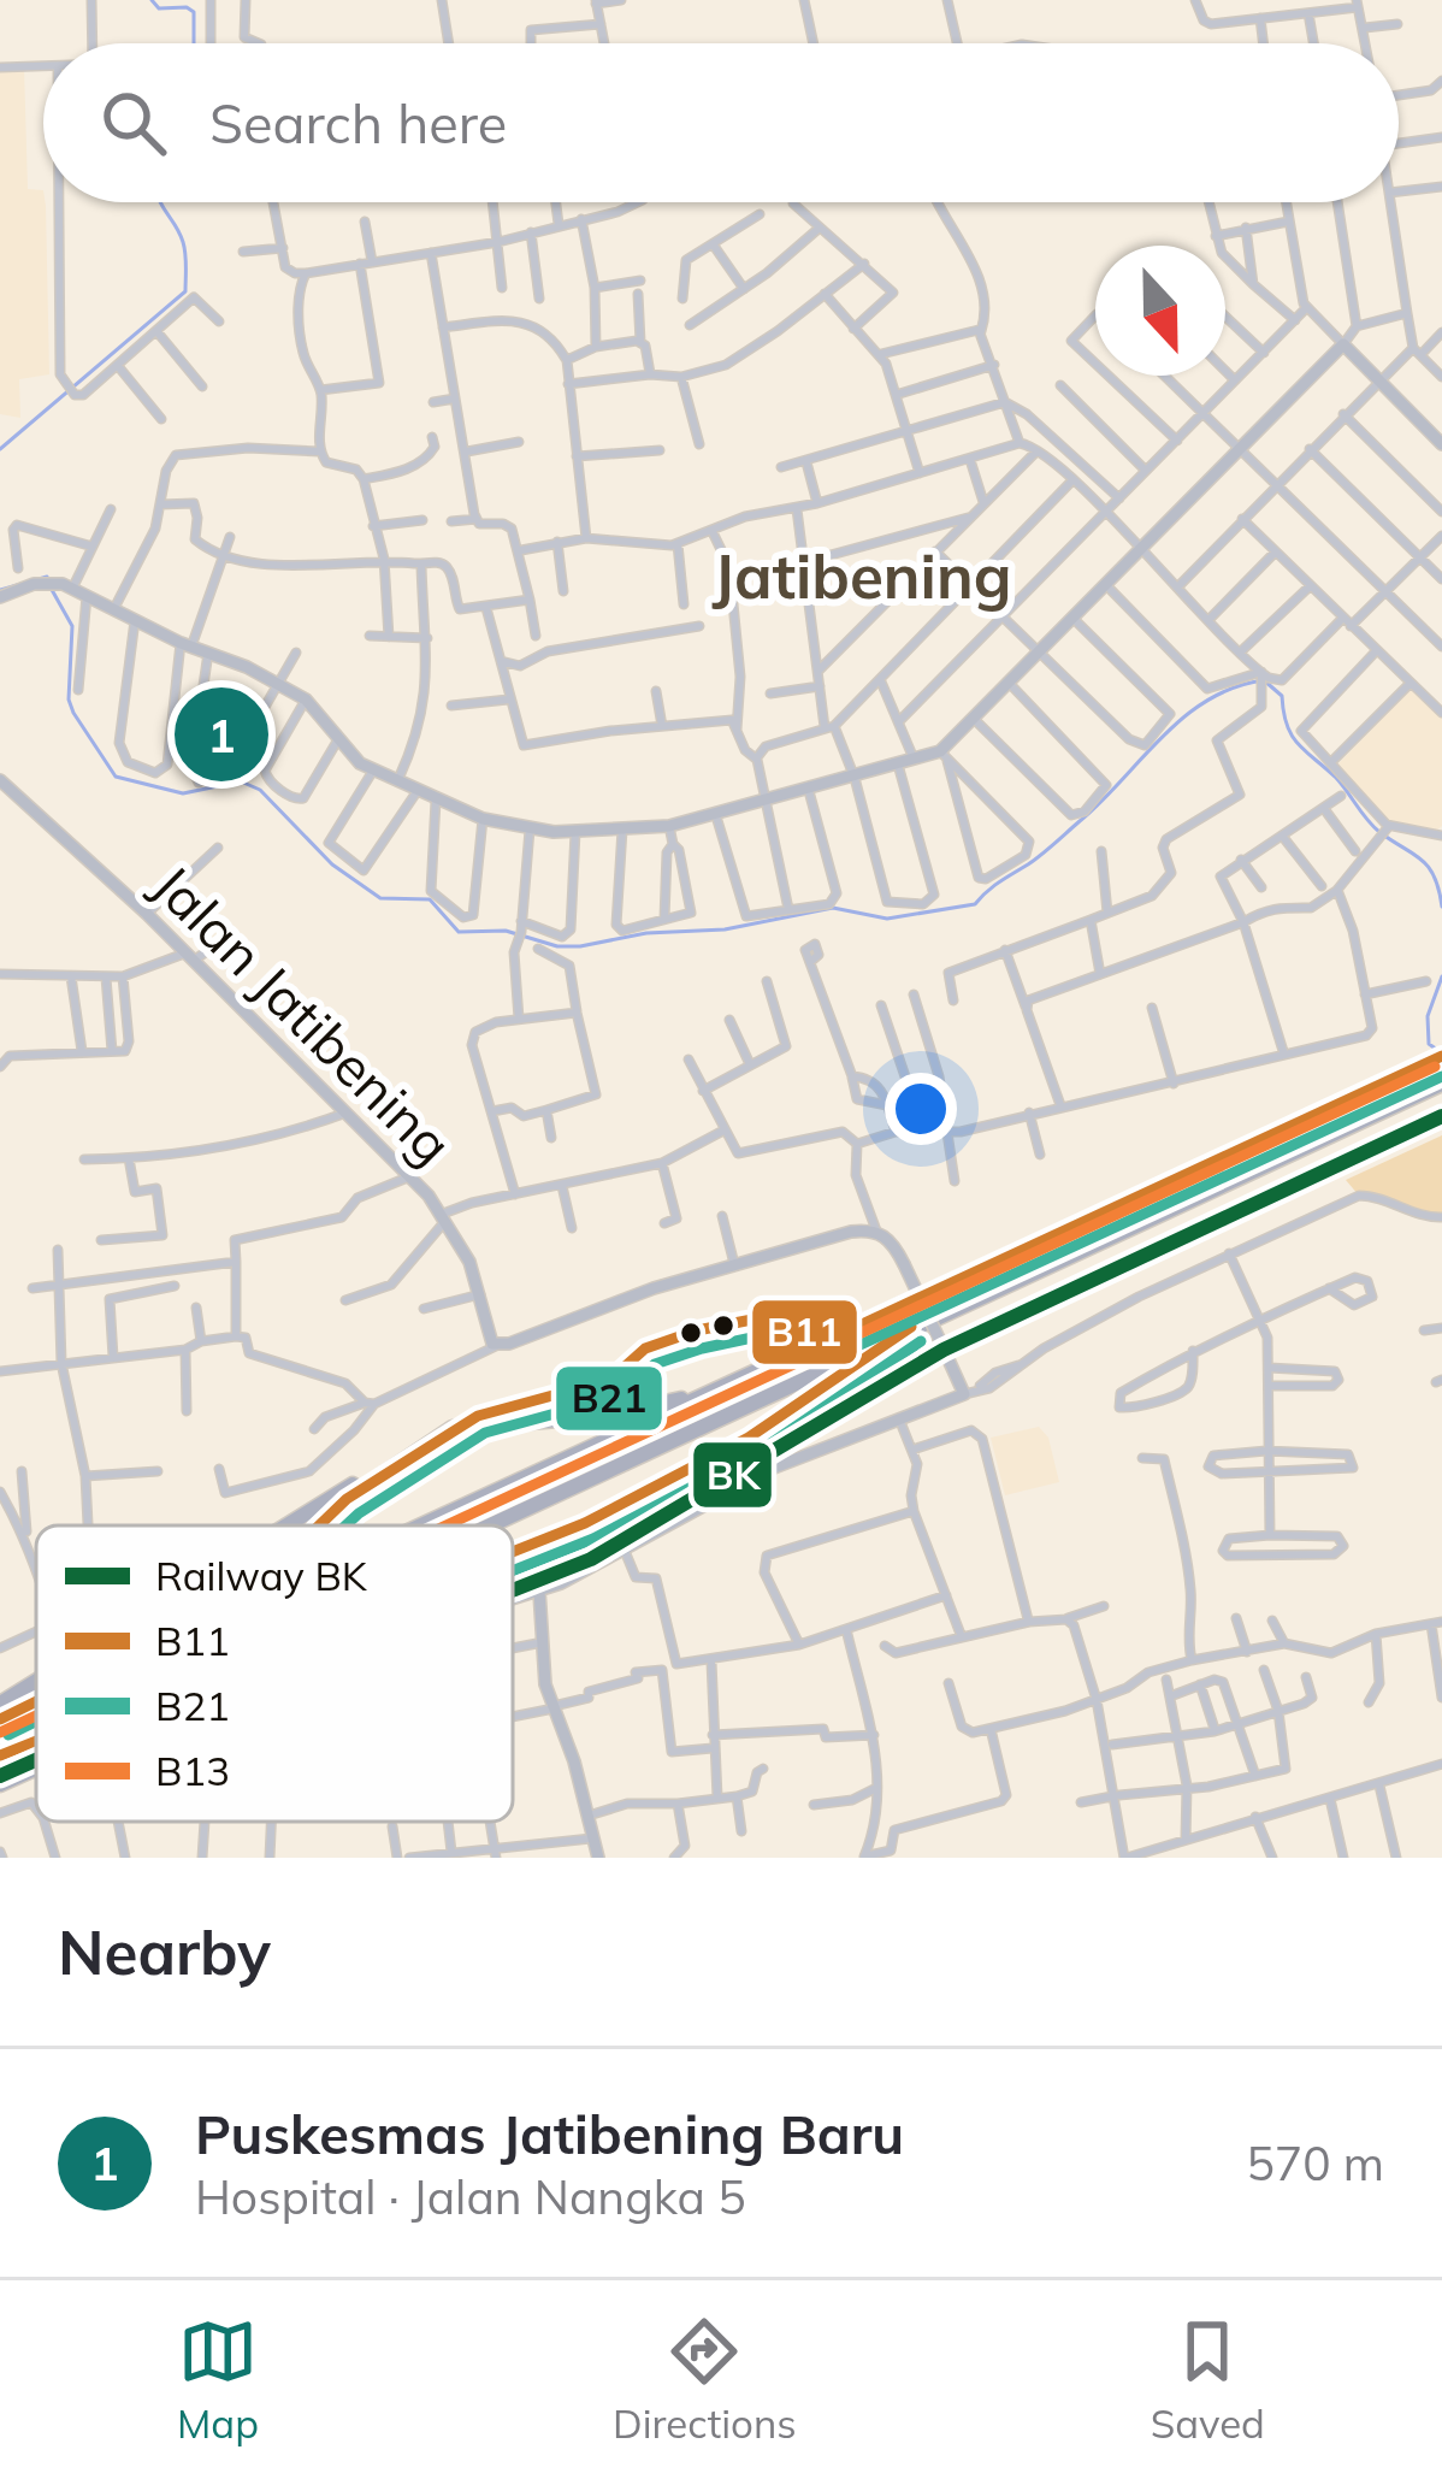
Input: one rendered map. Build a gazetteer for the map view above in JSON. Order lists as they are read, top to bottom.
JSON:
{
  "streets": {
    "main road": ["Jalan Jatibening"]
  },
  "districts": ["Jatibening"],
  "lines": [
    "transit line B11",
    "transit line B13",
    "transit line B21",
    "rail line BK"
  ],
  "legend": [
    "Railway BK",
    "B11",
    "B21",
    "B13"
  ],
  "north": "bottom",
  "page": {
    "search": "Search here",
    "pins": "1",
    "heading": "Nearby",
    "list": [
      {
        "mark": "1",
        "name": "Puskesmas Jatibening Baru",
        "note": "Hospital · Jalan Nangka 5",
        "value": "570 m"
      }
    ],
    "nav": ["Map", "Directions", "Saved"]
  }
}
